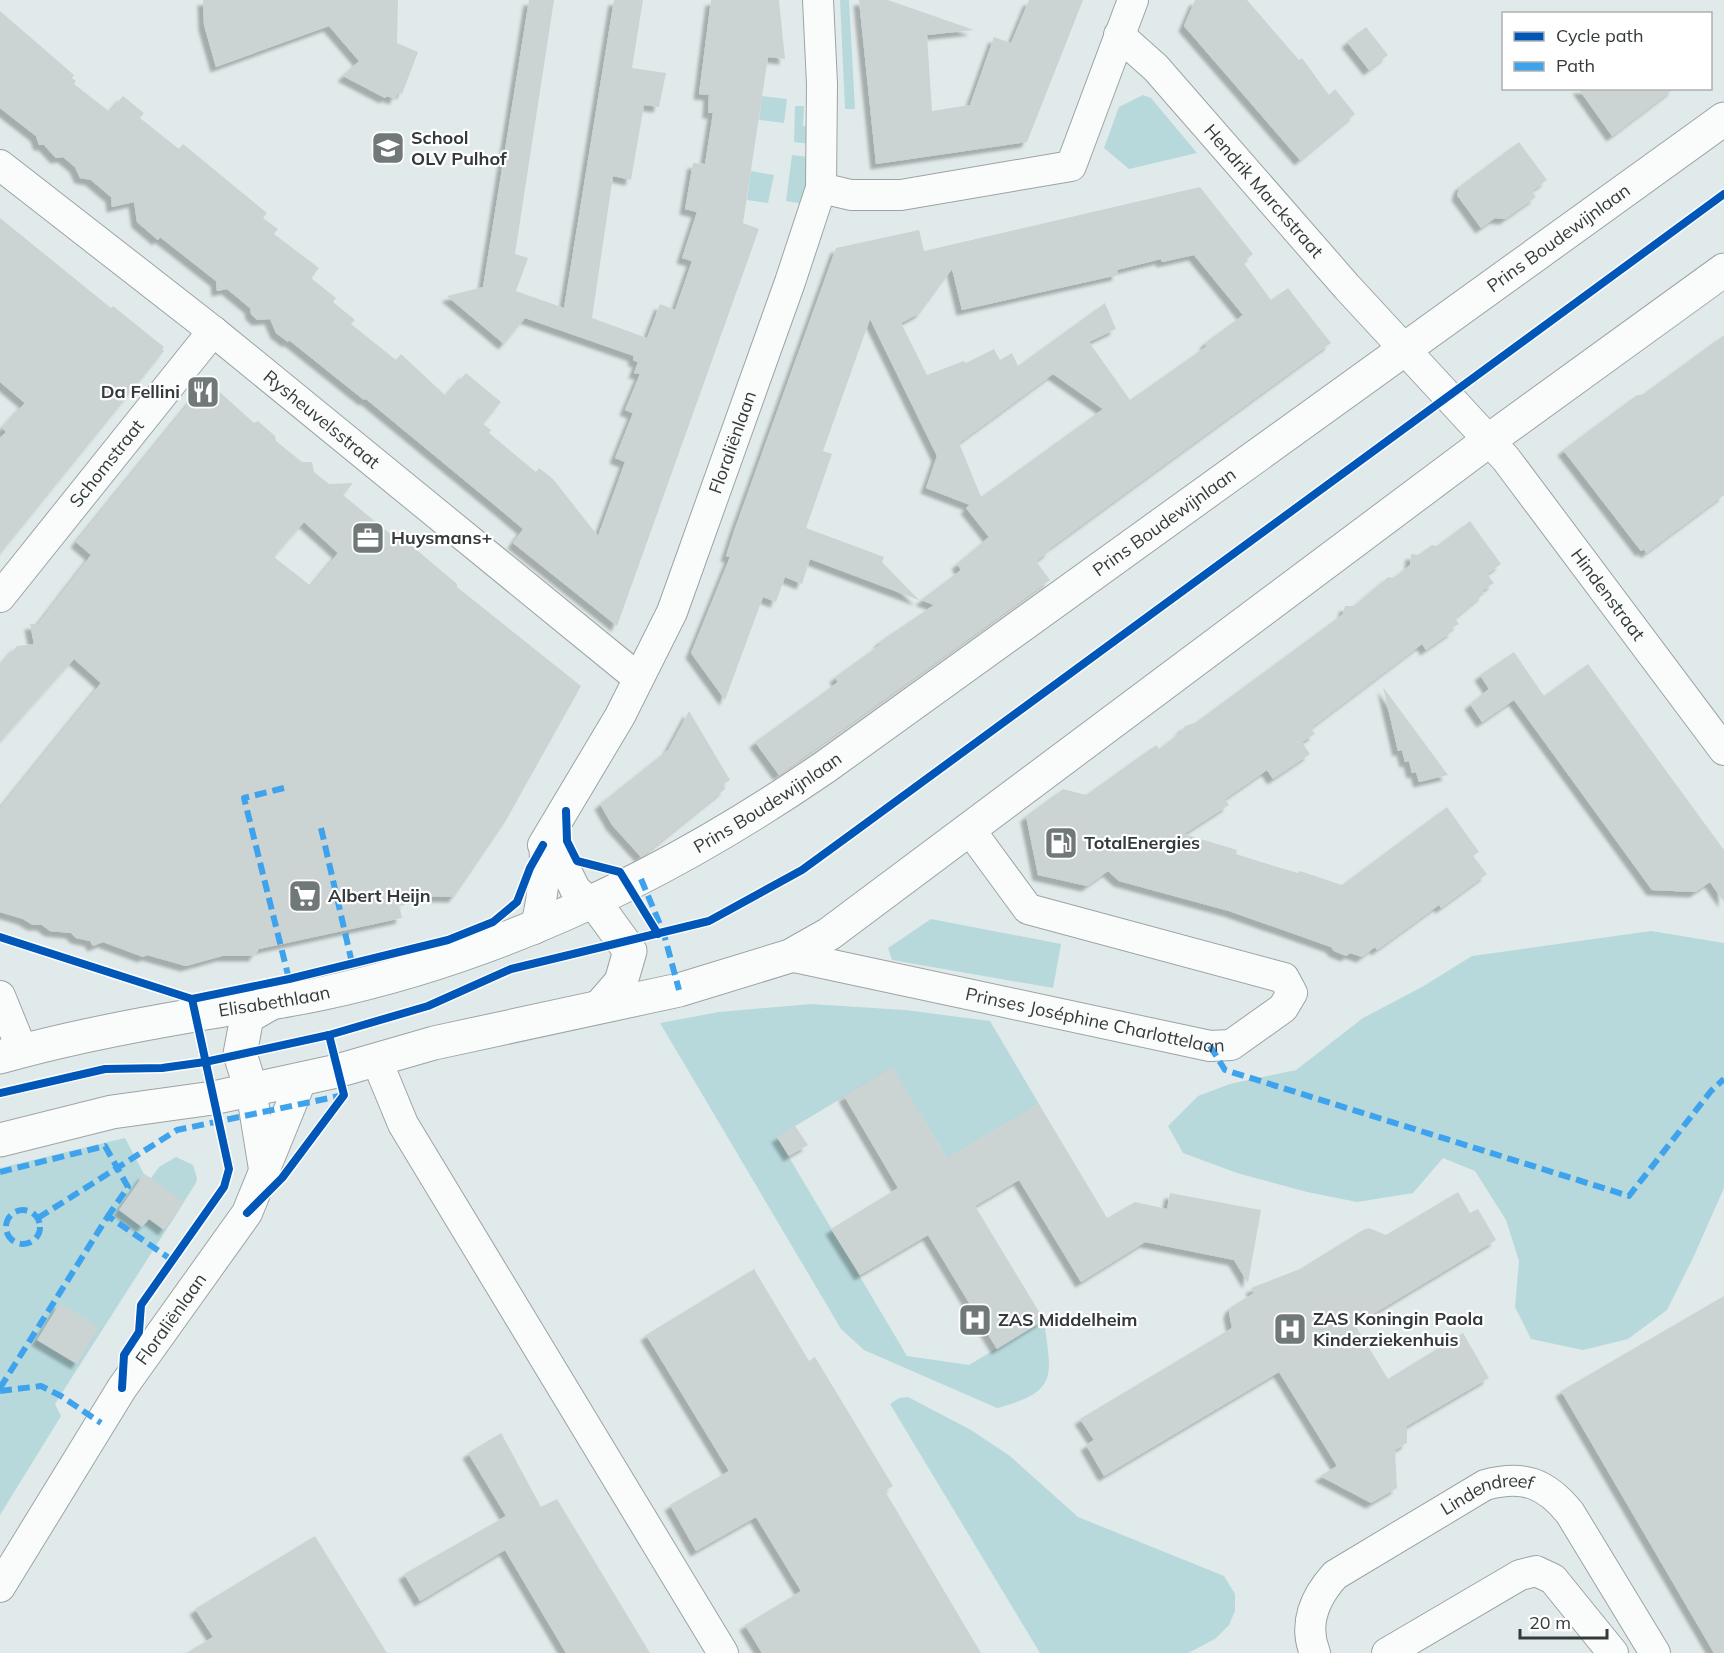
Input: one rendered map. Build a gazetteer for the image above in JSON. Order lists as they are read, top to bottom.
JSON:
{
  "streets": {
    "main road": ["Prins Boudewijnlaan", "Elisabethlaan"],
    "street": [
      "Hendrik Marckstraat",
      "Rysheuvelsstraat",
      "Floraliënlaan",
      "Schomstraat",
      "Hindenstraat",
      "Prinses Joséphine Charlottelaan",
      "Lindendreef"
    ]
  },
  "crossings": [
    ["Hendrik Marckstraat", "Prins Boudewijnlaan"],
    ["Hendrik Marckstraat", "Hindenstraat"],
    ["Prins Boudewijnlaan", "Floraliënlaan"],
    ["Prins Boudewijnlaan", "Elisabethlaan"],
    ["Rysheuvelsstraat", "Floraliënlaan"],
    ["Rysheuvelsstraat", "Schomstraat"]
  ],
  "places": {
    "school or university": ["School OLV Pulhof"],
    "restaurant": ["Da Fellini"],
    "office": ["Huysmans+"],
    "fuel station": ["TotalEnergies"],
    "supermarket": ["Albert Heijn"],
    "hospital": ["ZAS Middelheim", "ZAS Koningin Paola Kinderziekenhuis"]
  },
  "legend": ["Cycle path", "Path"],
  "scale_bar": "20 m"
}
